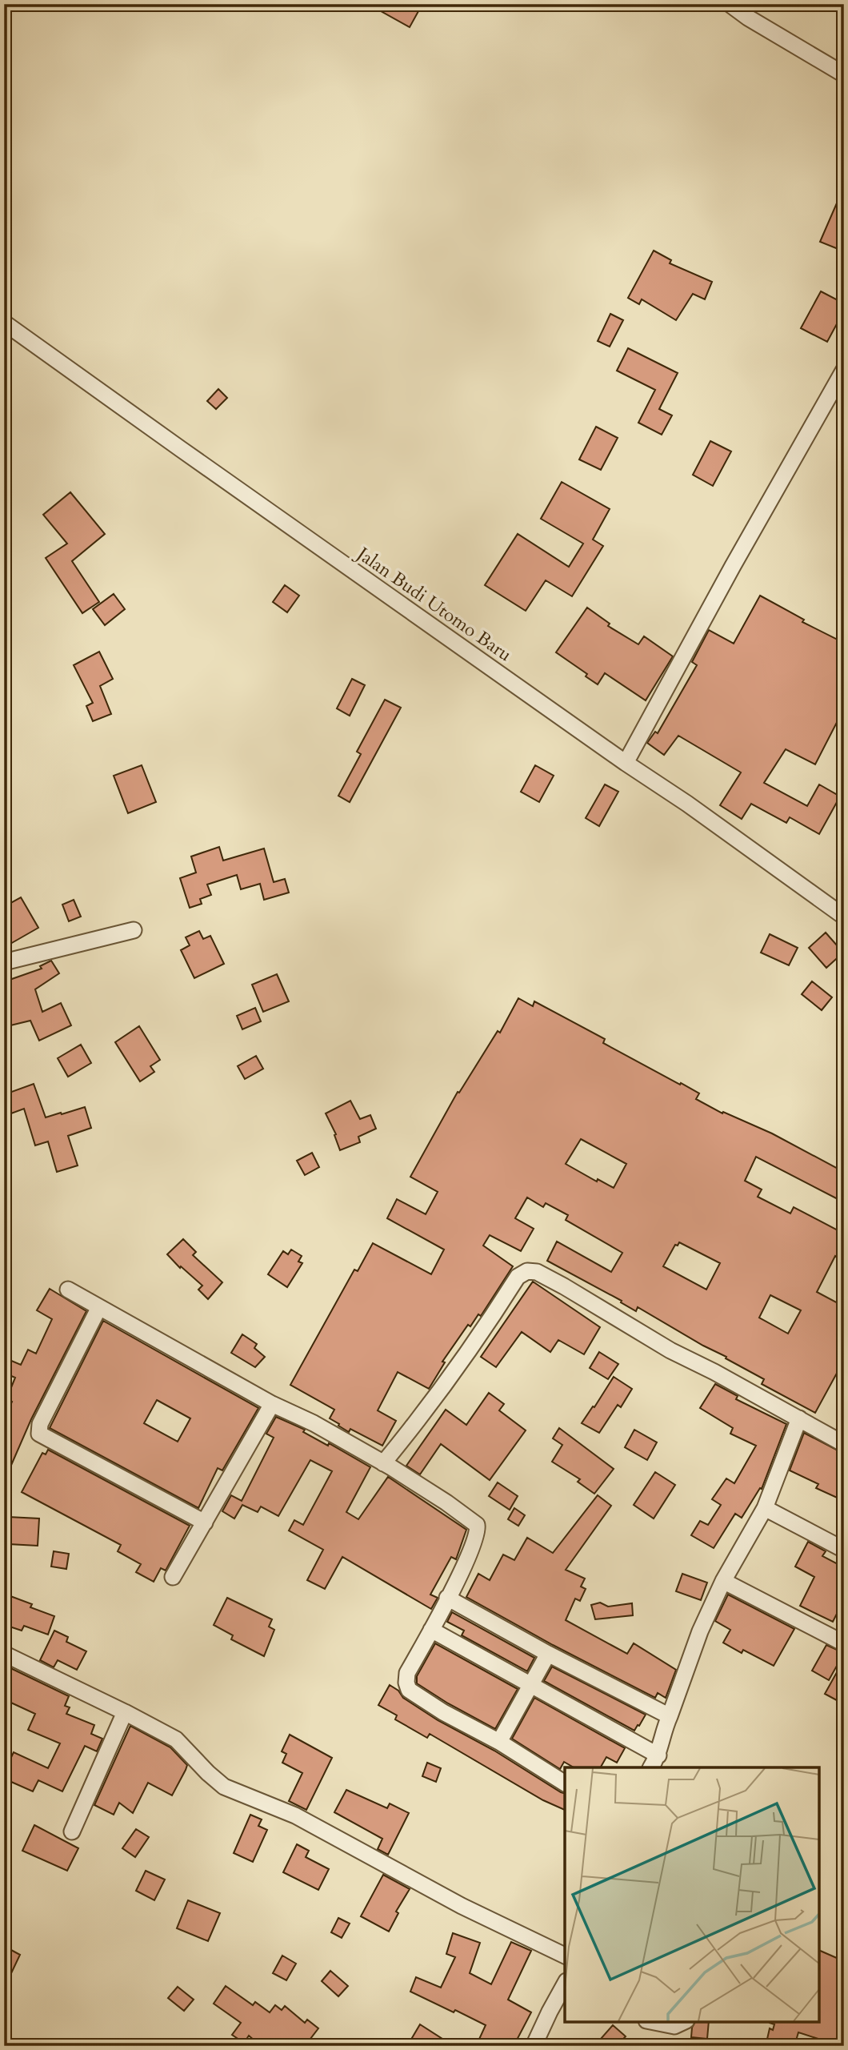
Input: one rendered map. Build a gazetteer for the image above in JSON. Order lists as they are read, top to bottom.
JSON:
{
  "streets": {
    "street": ["Jalan Budi Utomo Baru"]
  }
}
